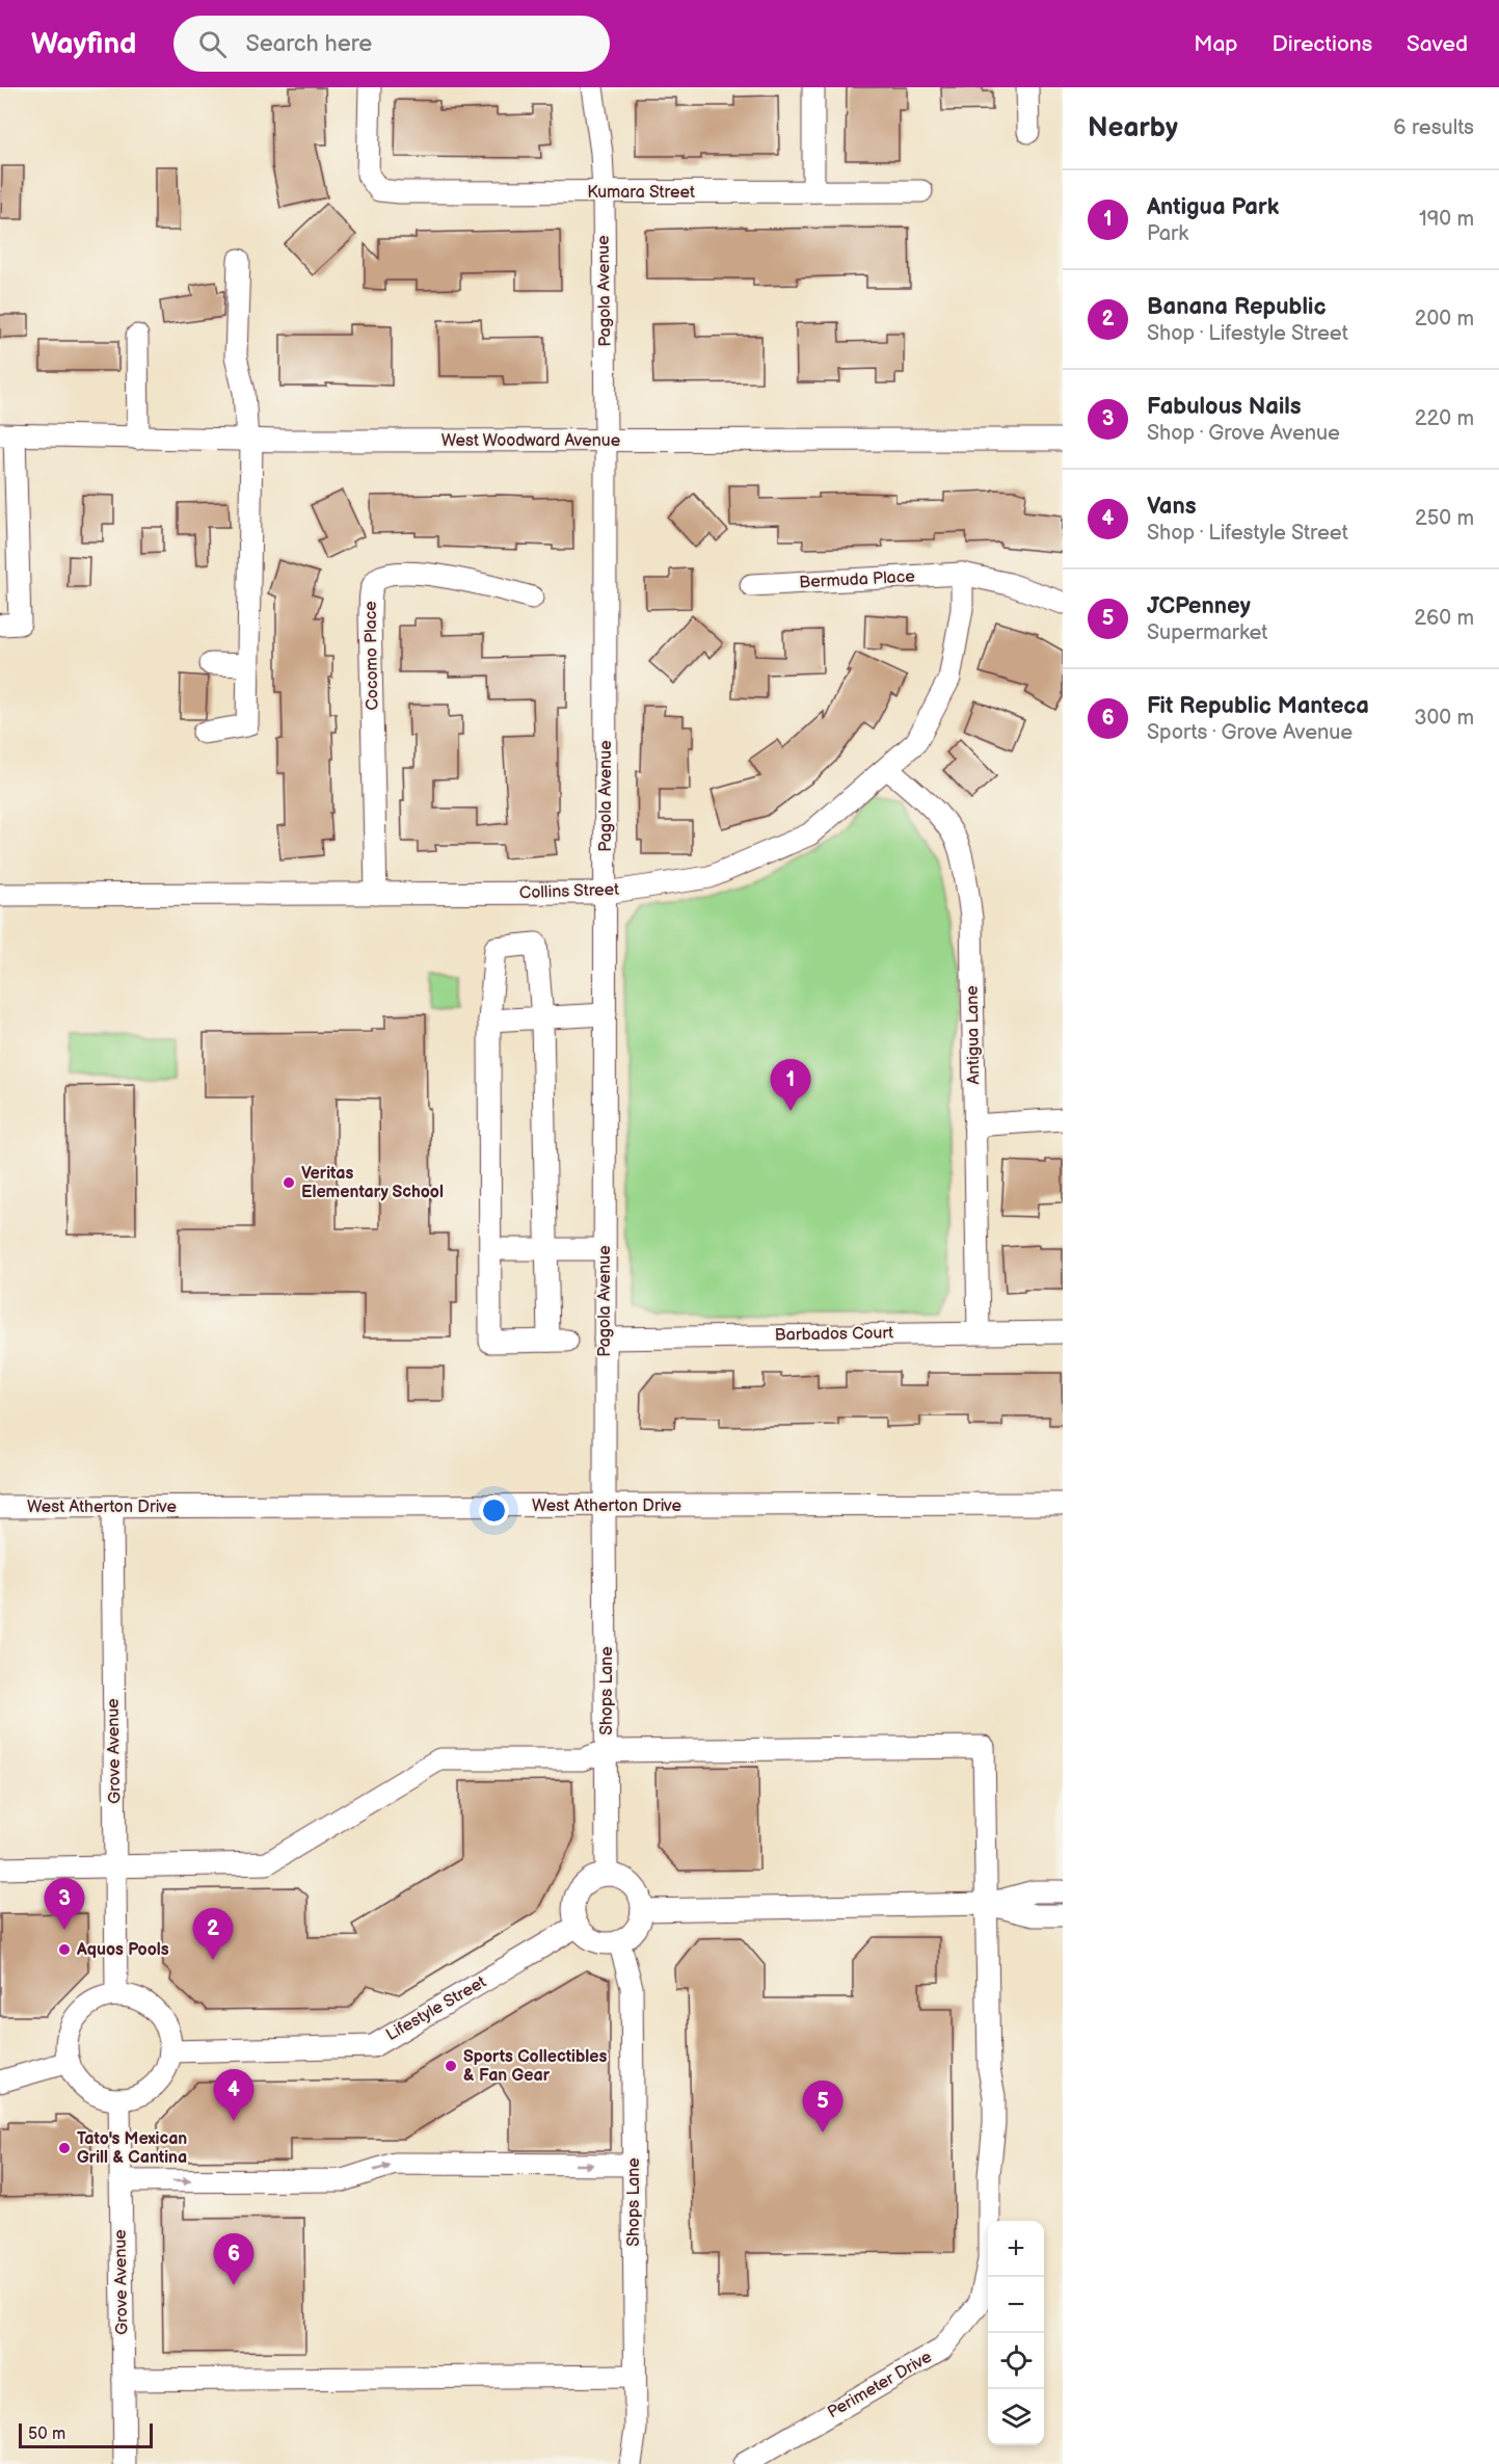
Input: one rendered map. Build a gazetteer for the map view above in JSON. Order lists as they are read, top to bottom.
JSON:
{
  "streets": {
    "street": [
      "Kumara Street",
      "Pagola Avenue",
      "West Woodward Avenue",
      "Bermuda Place",
      "Cocomo Place",
      "Collins Street",
      "Antigua Lane",
      "Barbados Court",
      "West Atherton Drive",
      "Shops Lane",
      "Grove Avenue",
      "Lifestyle Street",
      "Perimeter Drive"
    ]
  },
  "crossings": [
    ["Kumara Street", "Pagola Avenue"],
    ["Pagola Avenue", "West Woodward Avenue"],
    ["Pagola Avenue", "Collins Street"],
    ["Pagola Avenue", "Barbados Court"],
    ["Pagola Avenue", "West Atherton Drive"],
    ["Pagola Avenue", "Shops Lane"],
    ["Bermuda Place", "Collins Street"],
    ["Cocomo Place", "Collins Street"],
    ["Collins Street", "Antigua Lane"],
    ["Antigua Lane", "Barbados Court"],
    ["West Atherton Drive", "Shops Lane"],
    ["West Atherton Drive", "Grove Avenue"],
    ["Shops Lane", "Lifestyle Street"],
    ["Shops Lane", "Perimeter Drive"],
    ["Grove Avenue", "Lifestyle Street"]
  ],
  "places": [
    "Veritas Elementary School",
    "Aquos Pools",
    "Sports Collectibles & Fan Gear",
    "Tato's Mexican Grill & Cantina"
  ],
  "scale_bar": "50 m",
  "page": {
    "header": "Wayfind",
    "search": "Search here",
    "nav": ["Map", "Directions", "Saved"],
    "heading": ["Nearby", "6 results"],
    "list": [
      {
        "mark": "1",
        "name": "Antigua Park",
        "note": "Park",
        "value": "190 m"
      },
      {
        "mark": "2",
        "name": "Banana Republic",
        "note": "Shop · Lifestyle Street",
        "value": "200 m"
      },
      {
        "mark": "3",
        "name": "Fabulous Nails",
        "note": "Shop · Grove Avenue",
        "value": "220 m"
      },
      {
        "mark": "4",
        "name": "Vans",
        "note": "Shop · Lifestyle Street",
        "value": "250 m"
      },
      {
        "mark": "5",
        "name": "JCPenney",
        "note": "Supermarket",
        "value": "260 m"
      },
      {
        "mark": "6",
        "name": "Fit Republic Manteca",
        "note": "Sports · Grove Avenue",
        "value": "300 m"
      }
    ],
    "pins": [
      "1",
      "3",
      "2",
      "4",
      "5",
      "6"
    ],
    "map_buttons": ["+", "−"],
    "scale": "50 m"
  }
}
